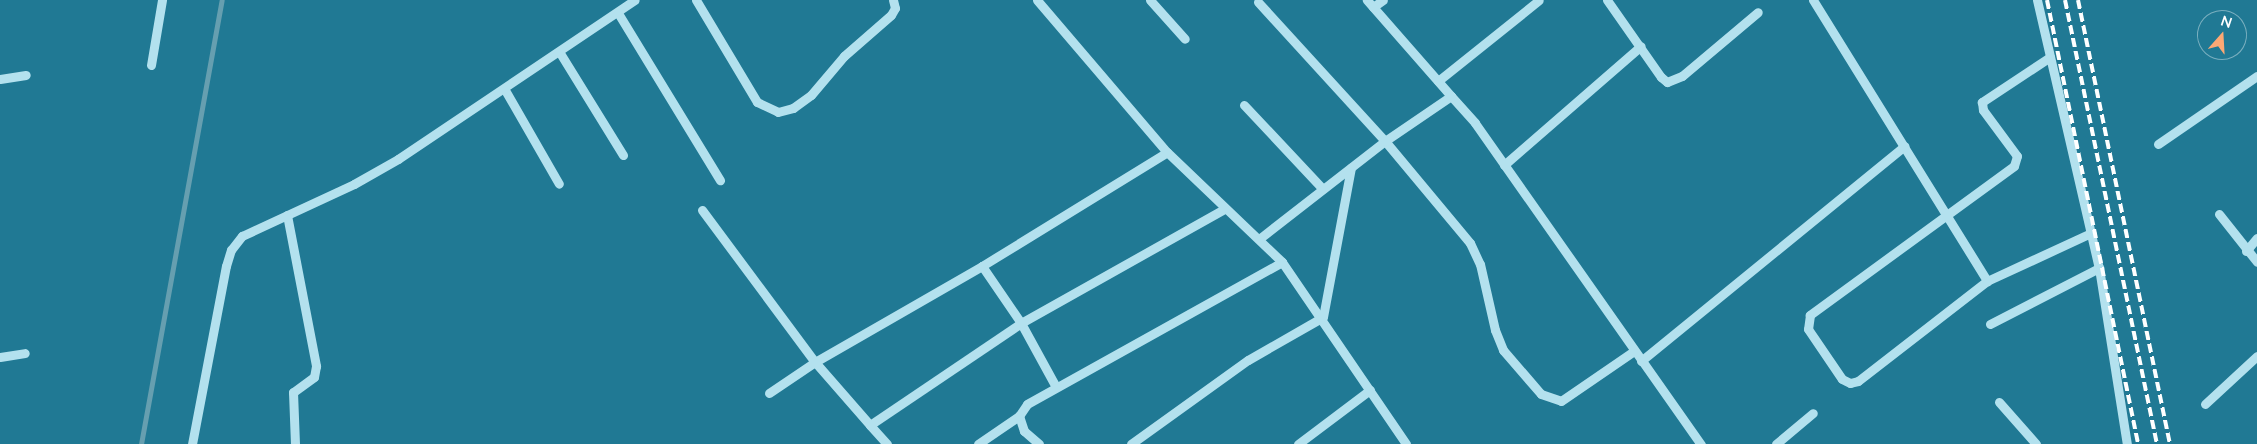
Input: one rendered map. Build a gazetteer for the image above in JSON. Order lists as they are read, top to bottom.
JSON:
{
  "north": "top"
}
